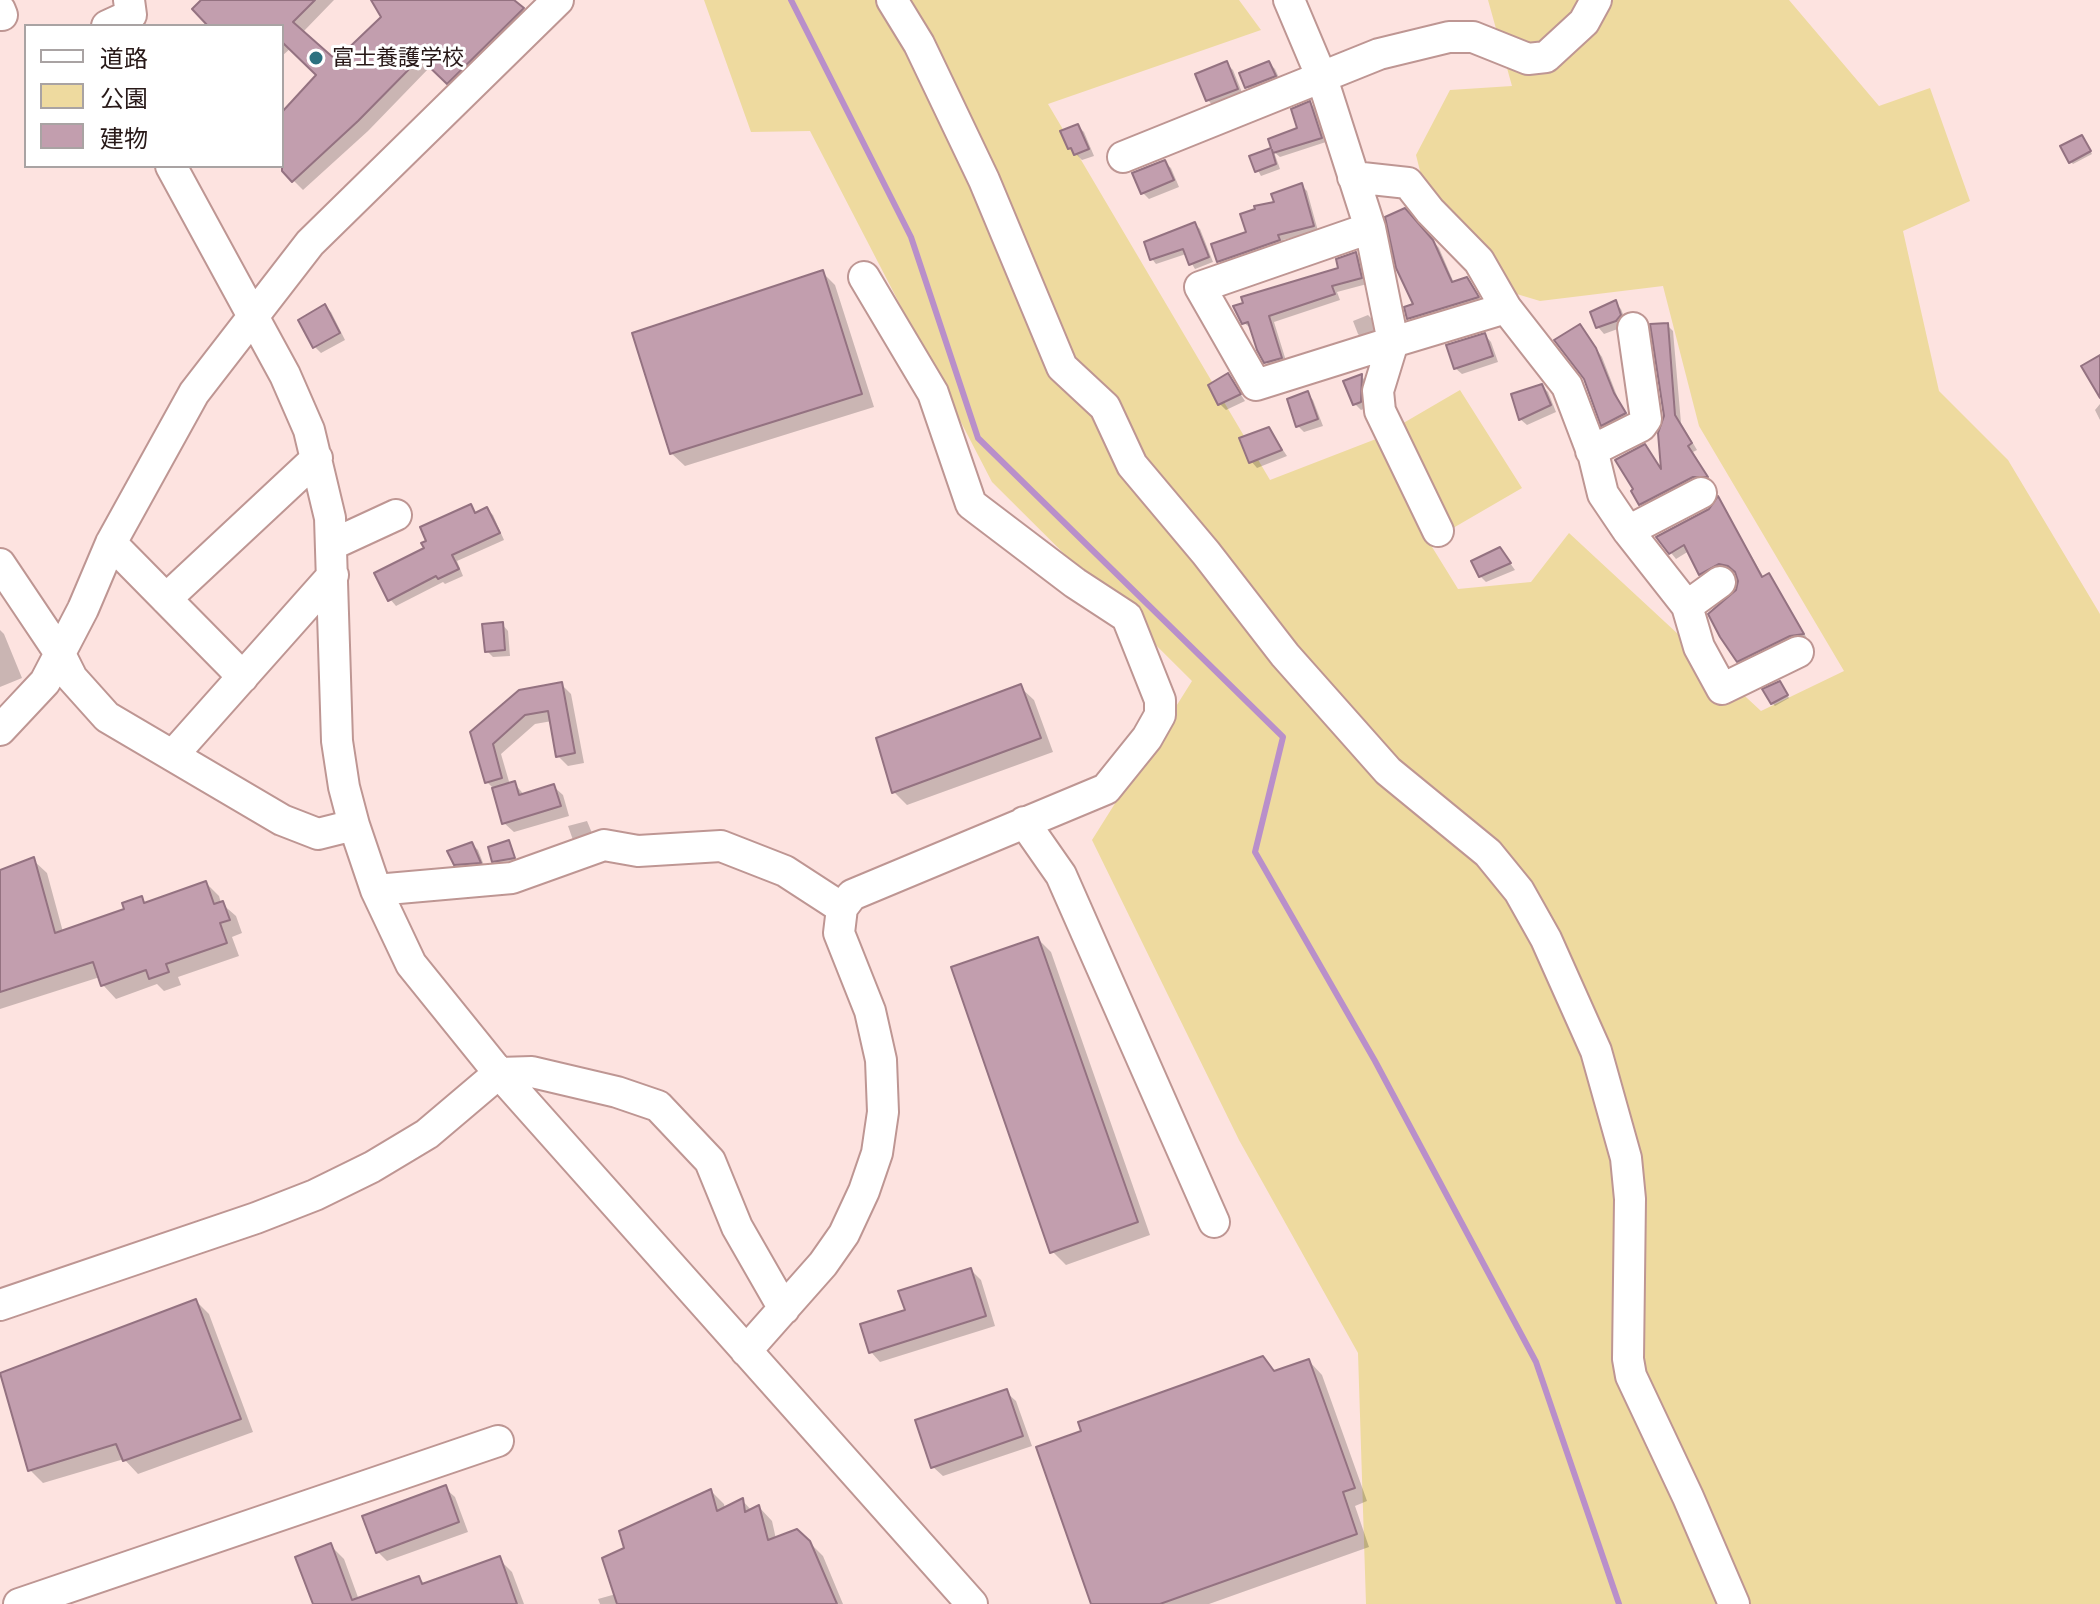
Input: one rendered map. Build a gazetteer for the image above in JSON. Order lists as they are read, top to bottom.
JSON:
{
  "places": ["富士養護学校"],
  "legend": ["道路", "公園", "建物"]
}
